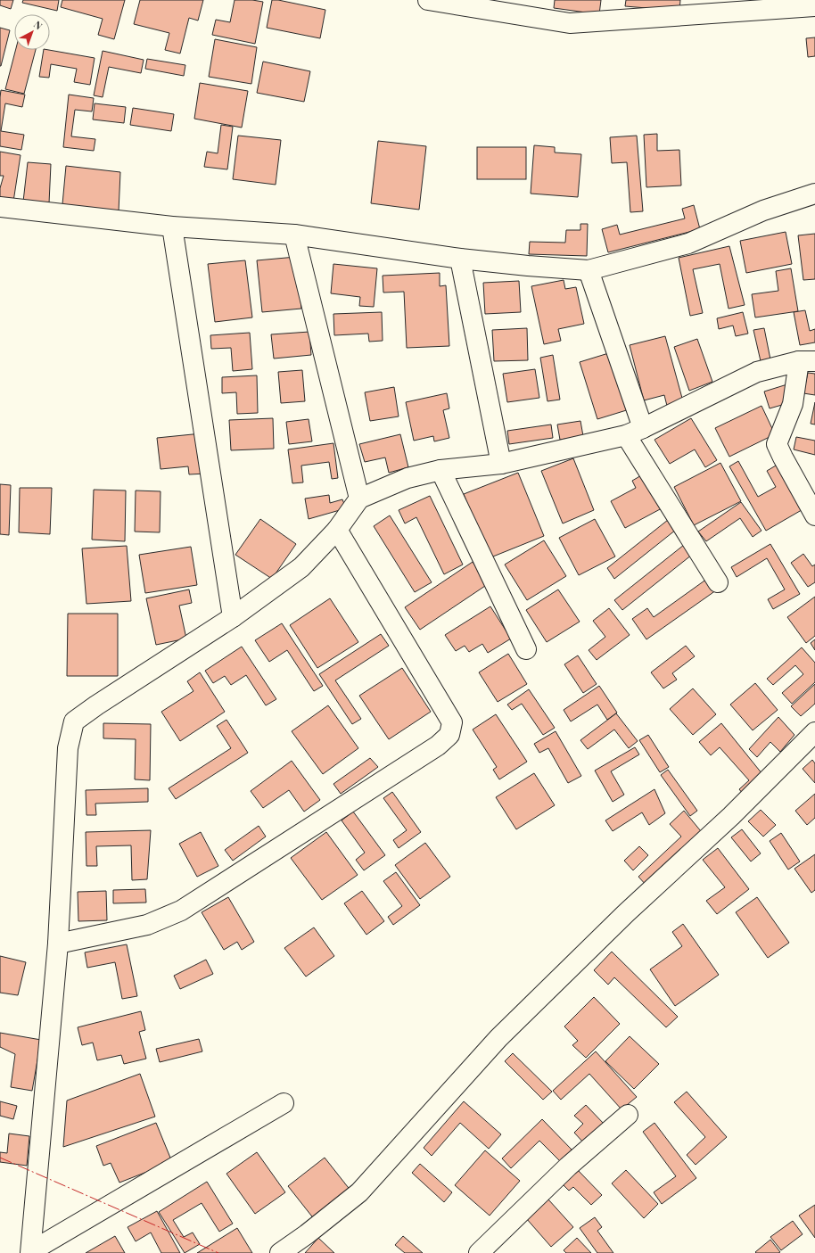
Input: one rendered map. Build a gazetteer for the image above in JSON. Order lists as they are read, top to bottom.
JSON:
{
  "north": "top right"
}
